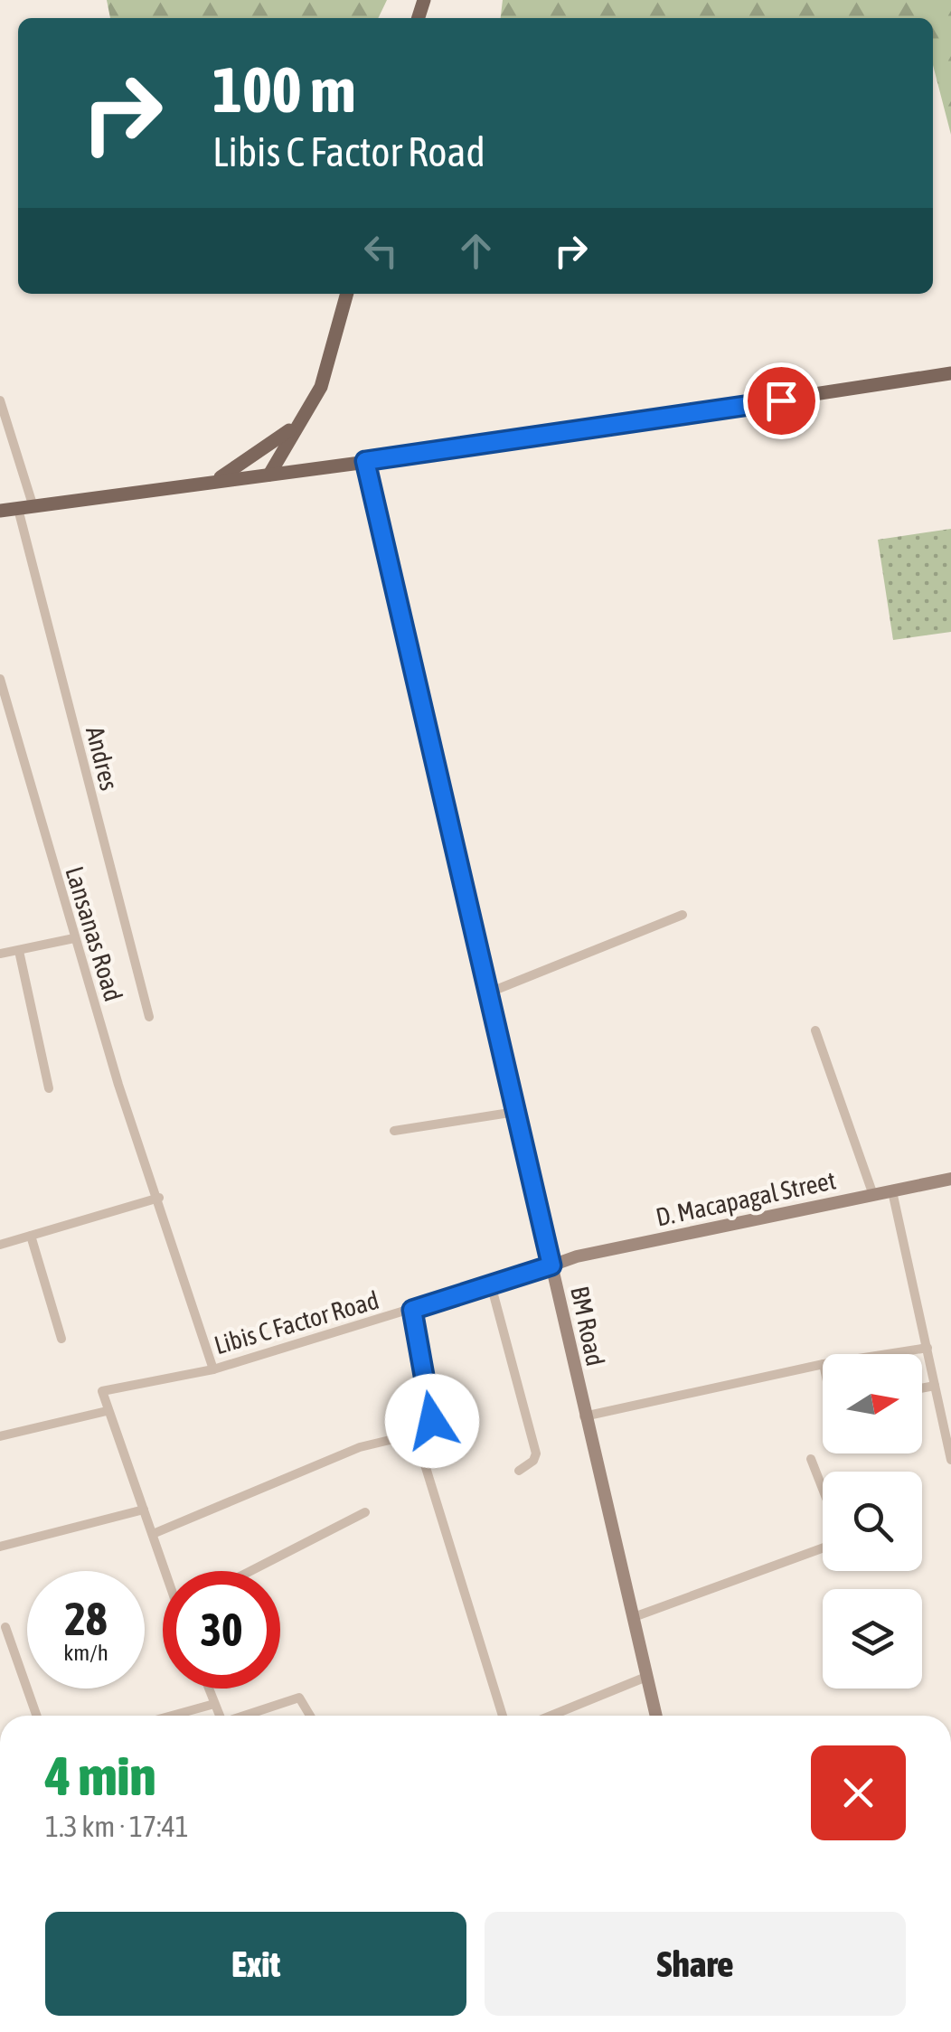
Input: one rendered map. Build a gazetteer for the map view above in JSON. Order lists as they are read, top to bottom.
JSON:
{
  "streets": {
    "street": [
      "Andres",
      "Lansanas Road",
      "D. Macapagal Street",
      "Libis C Factor Road",
      "BM Road"
    ]
  },
  "crossings": [
    ["Lansanas Road", "Libis C Factor Road"],
    ["D. Macapagal Street", "Libis C Factor Road"],
    ["D. Macapagal Street", "BM Road"],
    ["Libis C Factor Road", "BM Road"]
  ],
  "north": "right",
  "page": {
    "turn": ["100 m", "Libis C Factor Road"],
    "speed": "28 km/h",
    "limit": "30",
    "heading": ["4 min", "1.3 km · 17:41"],
    "buttons": ["Exit", "Share"]
  }
}
